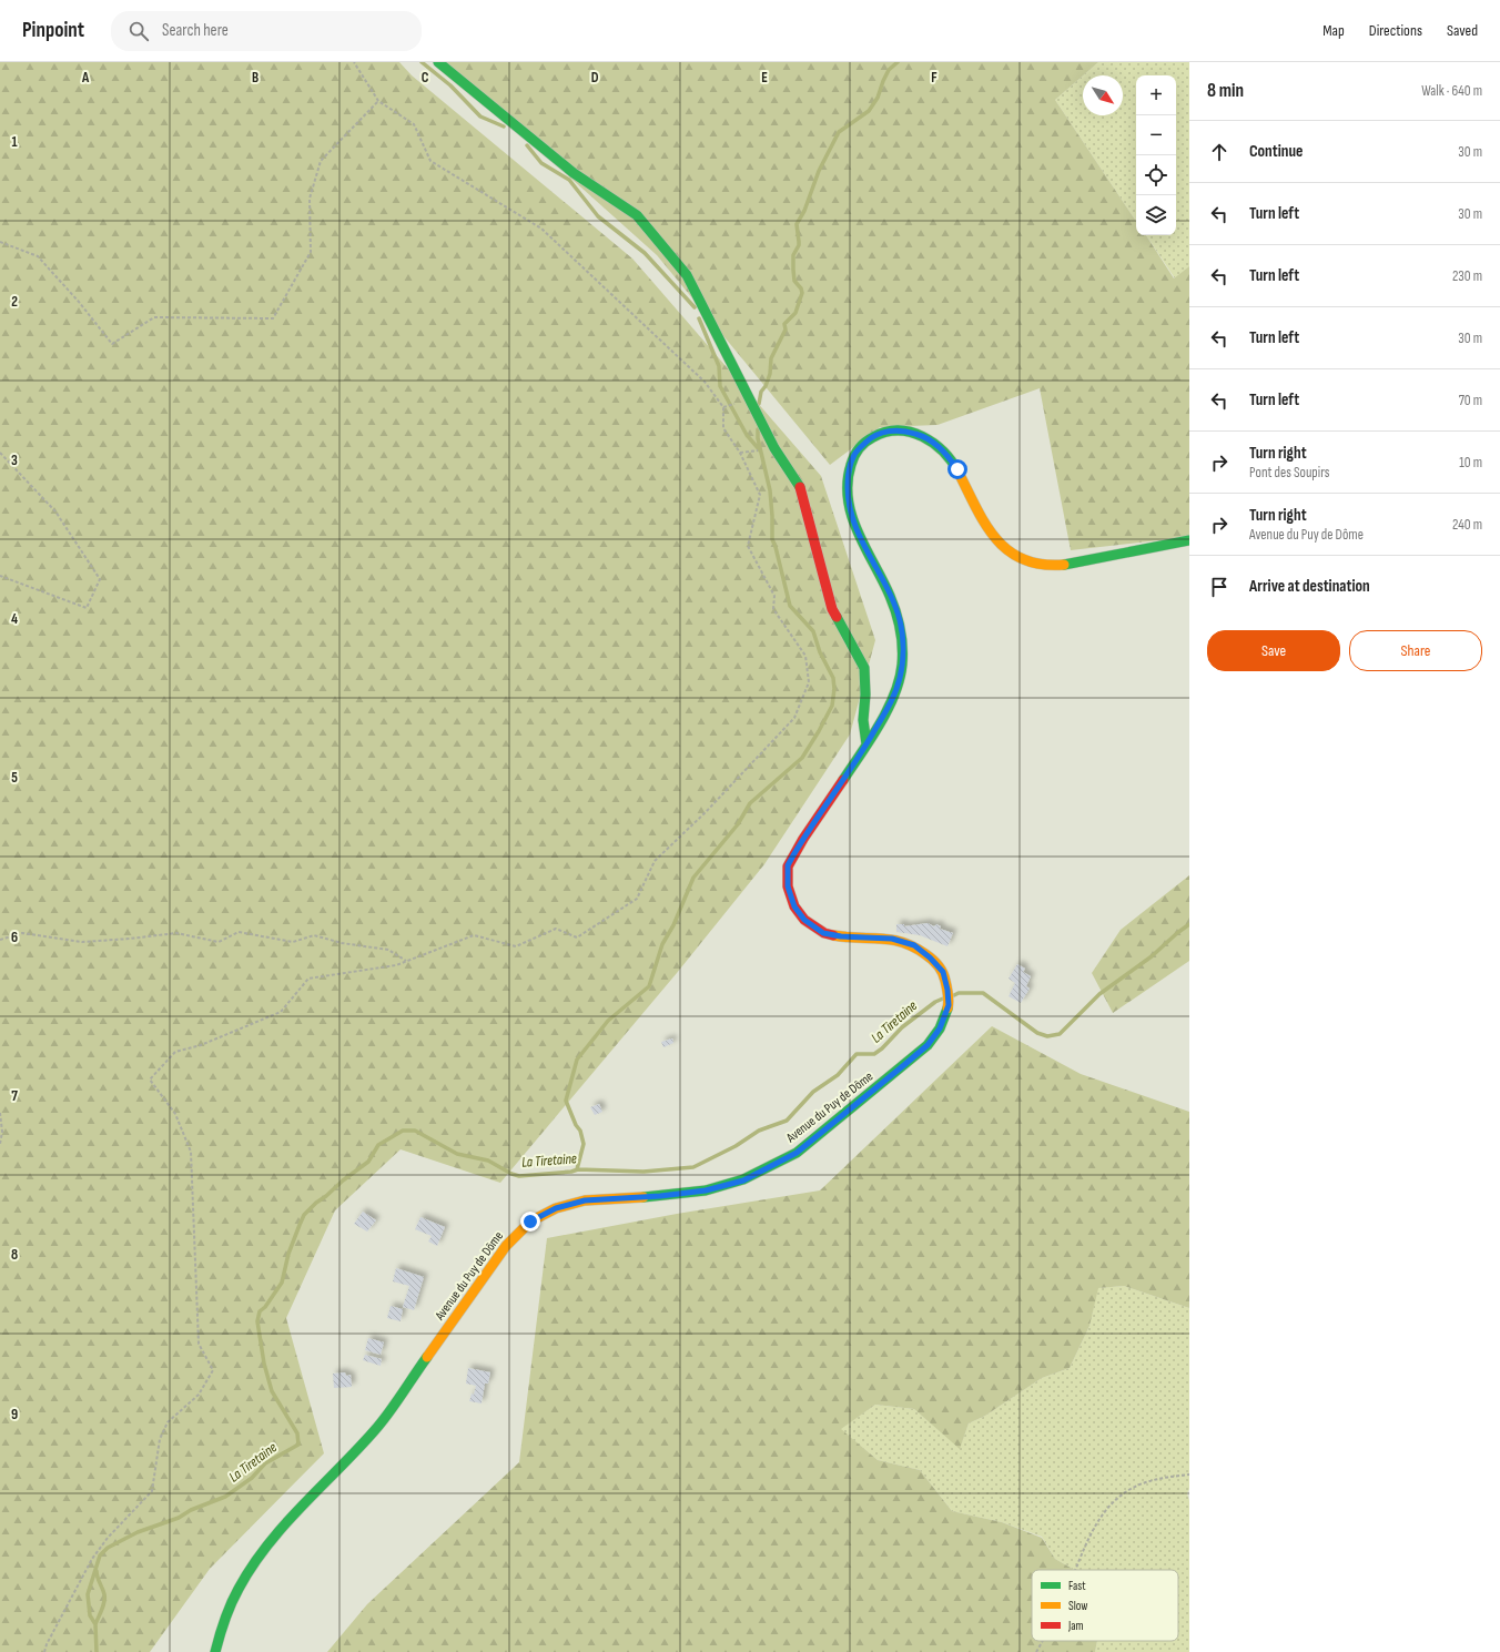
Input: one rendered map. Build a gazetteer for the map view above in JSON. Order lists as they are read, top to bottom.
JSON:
{
  "streets": {
    "main road": ["Avenue du Puy de Dôme"]
  },
  "water": ["La Tiretaine"],
  "legend": ["Fast", "Slow", "Jam"],
  "north": "bottom right",
  "page": {
    "header": "Pinpoint",
    "search": "Search here",
    "nav": ["Map", "Directions", "Saved"],
    "heading": ["8 min", "Walk · 640 m"],
    "map_buttons": ["+", "−"],
    "list": [
      ["Continue", "30 m"],
      ["Turn left", "30 m"],
      ["Turn left", "230 m"],
      ["Turn left", "30 m"],
      ["Turn left", "70 m"],
      ["Turn right", "Pont des Soupirs", "10 m"],
      ["Turn right", "Avenue du Puy de Dôme", "240 m"],
      "Arrive at destination"
    ],
    "buttons": ["Save", "Share"]
  },
  "grid": {
    "columns": [
      "A",
      "B",
      "C",
      "D",
      "E",
      "F"
    ],
    "rows": [
      "1",
      "2",
      "3",
      "4",
      "5",
      "6",
      "7",
      "8",
      "9"
    ]
  }
}
